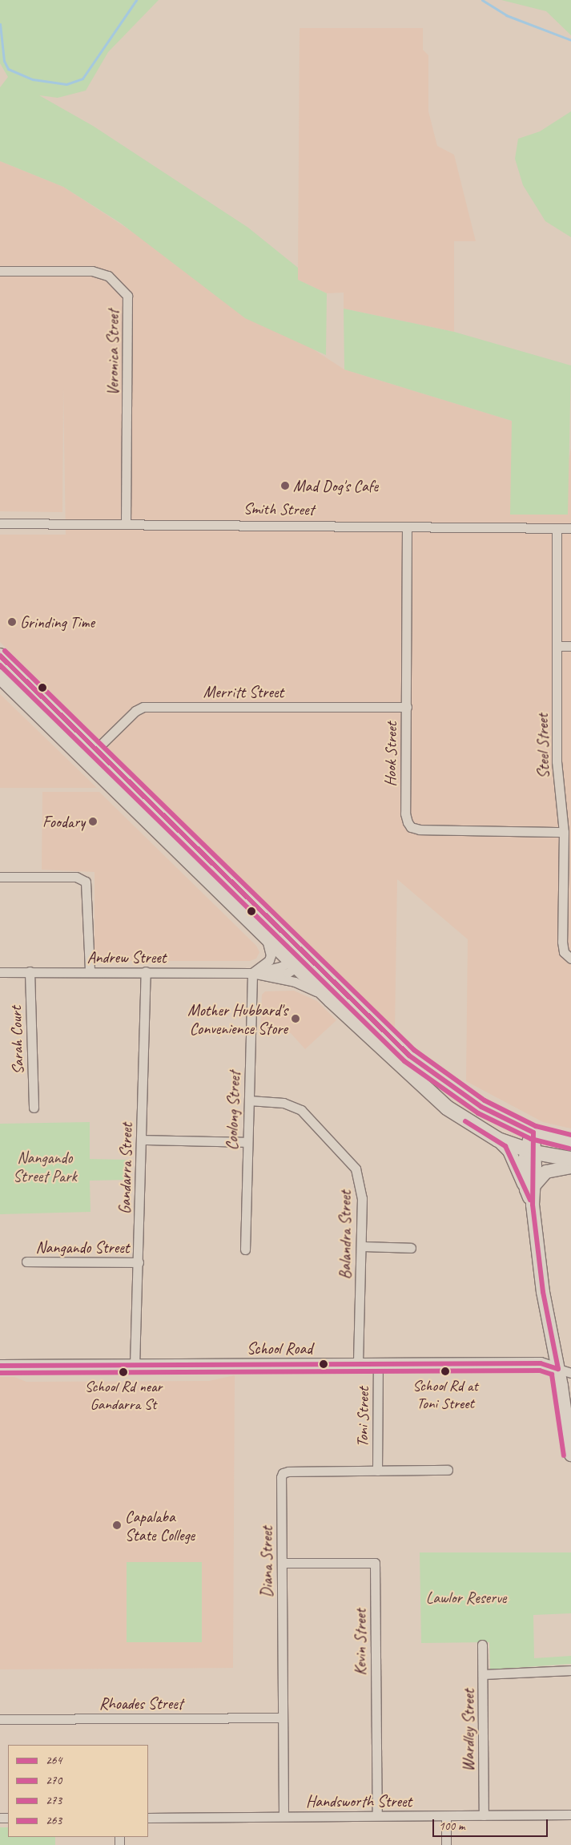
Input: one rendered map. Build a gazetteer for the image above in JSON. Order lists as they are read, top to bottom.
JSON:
{
  "streets": {
    "street": [
      "Veronica Street",
      "Smith Street",
      "Merritt Street",
      "Steel Street",
      "Hook Street",
      "Andrew Street",
      "Sarah Court",
      "Coolong Street",
      "Gandarra Street",
      "Balandra Street",
      "Nangando Street",
      "School Road",
      "Toni Street",
      "Diana Street",
      "Kevin Street",
      "Rhoades Street",
      "Wardley Street",
      "Handsworth Street"
    ]
  },
  "crossings": [
    ["Veronica Street", "Smith Street"],
    ["Smith Street", "Steel Street"],
    ["Smith Street", "Hook Street"],
    ["Merritt Street", "Hook Street"],
    ["Steel Street", "Hook Street"],
    ["Andrew Street", "Sarah Court"],
    ["Andrew Street", "Coolong Street"],
    ["Andrew Street", "Gandarra Street"],
    ["Coolong Street", "Balandra Street"],
    ["Gandarra Street", "Nangando Street"],
    ["Gandarra Street", "School Road"],
    ["Balandra Street", "School Road"],
    ["School Road", "Toni Street"],
    ["Toni Street", "Diana Street"],
    ["Diana Street", "Kevin Street"],
    ["Diana Street", "Rhoades Street"],
    ["Diana Street", "Handsworth Street"],
    ["Kevin Street", "Handsworth Street"],
    ["Wardley Street", "Handsworth Street"]
  ],
  "parks": ["Nangando Street Park", "Lawlor Reserve"],
  "places": [
    "Mad Dog's Cafe",
    "Grinding Time",
    "Foodary",
    "Mother Hubbard's Convenience Store",
    "School Rd at Toni Street",
    "School Rd near Gandarra St",
    "Capalaba State College"
  ],
  "lines": [
    "transit line 273",
    "transit line 264",
    "transit line 270",
    "transit line 263"
  ],
  "legend": [
    "264",
    "270",
    "273",
    "263"
  ],
  "scale_bar": "100 m"
}
